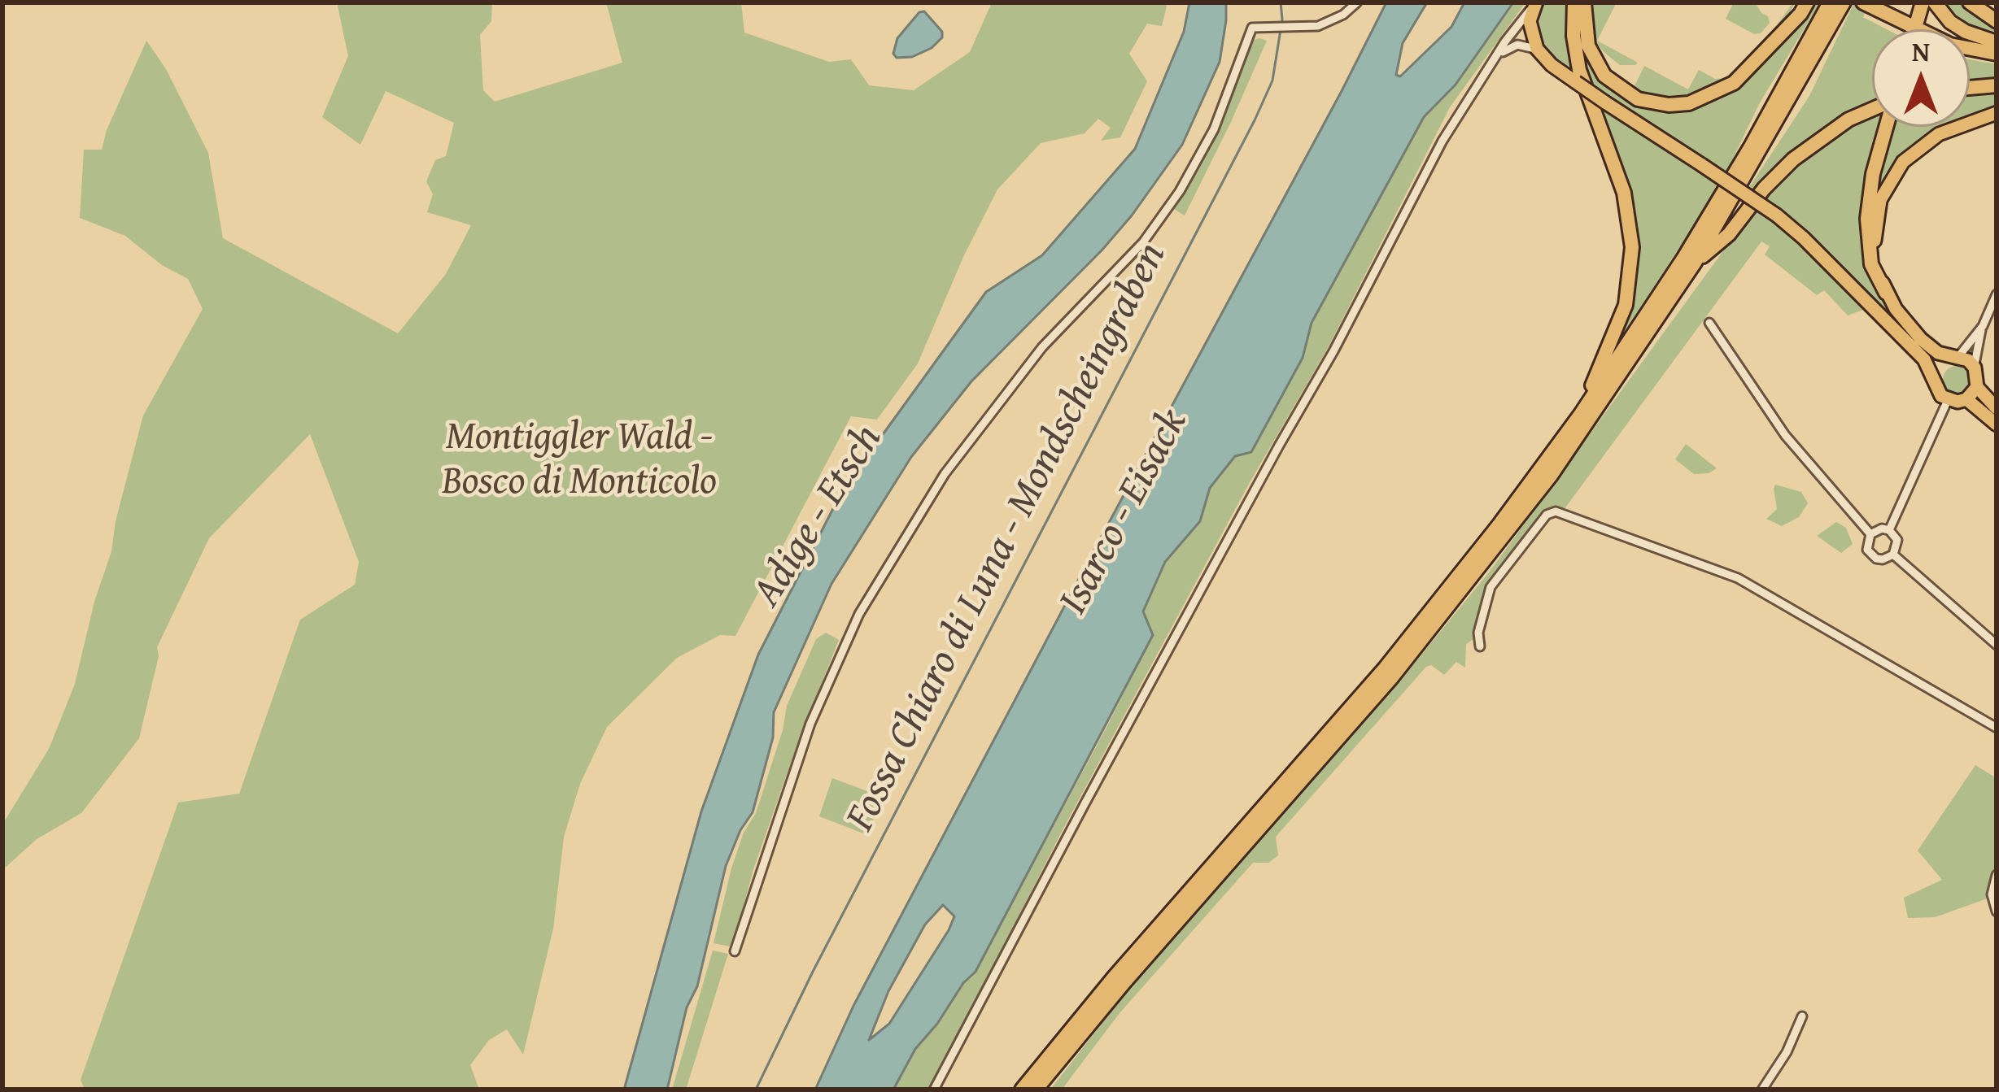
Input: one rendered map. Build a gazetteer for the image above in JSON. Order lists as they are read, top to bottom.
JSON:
{
  "water": ["Isarco - Eisack", "Adige - Etsch", "Fossa Chiaro di Luna - Mondscheingraben"],
  "parks": ["Montiggler Wald - Bosco di Monticolo"],
  "north": "top"
}
